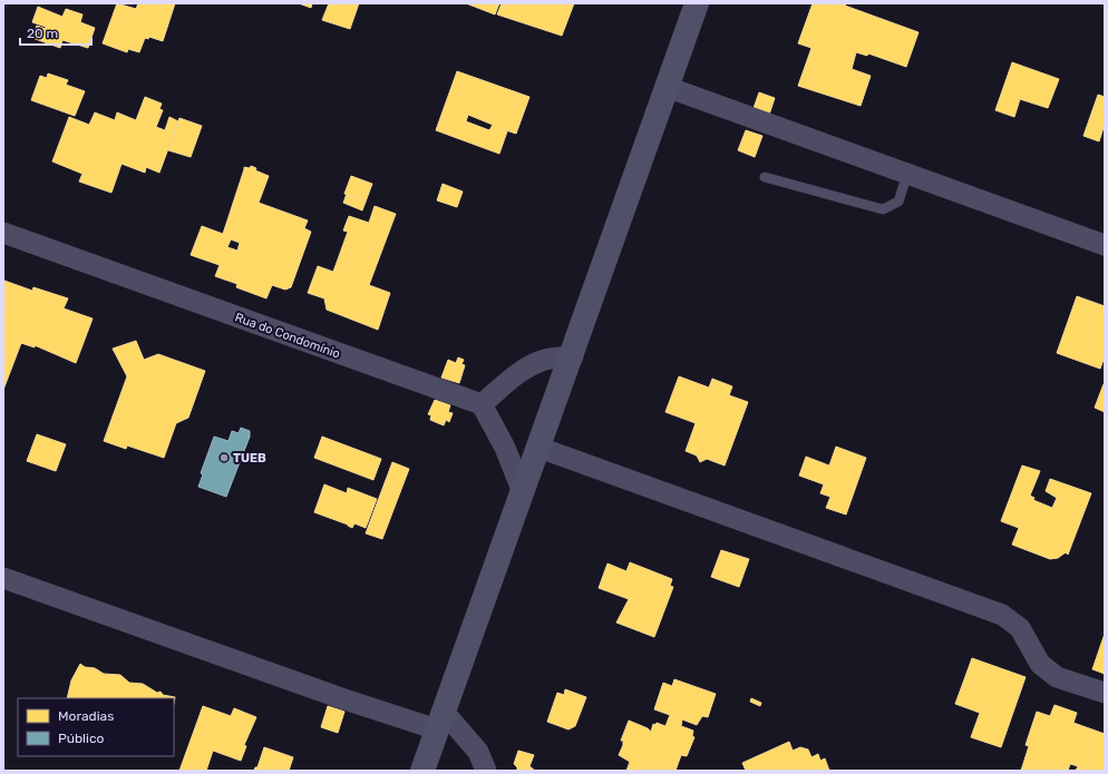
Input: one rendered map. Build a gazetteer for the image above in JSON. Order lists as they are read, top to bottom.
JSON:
{
  "streets": {
    "street": ["Rua do Condomínio"]
  },
  "places": ["TUEB"],
  "legend": ["Moradias", "Público"],
  "scale_bar": "20 m"
}
